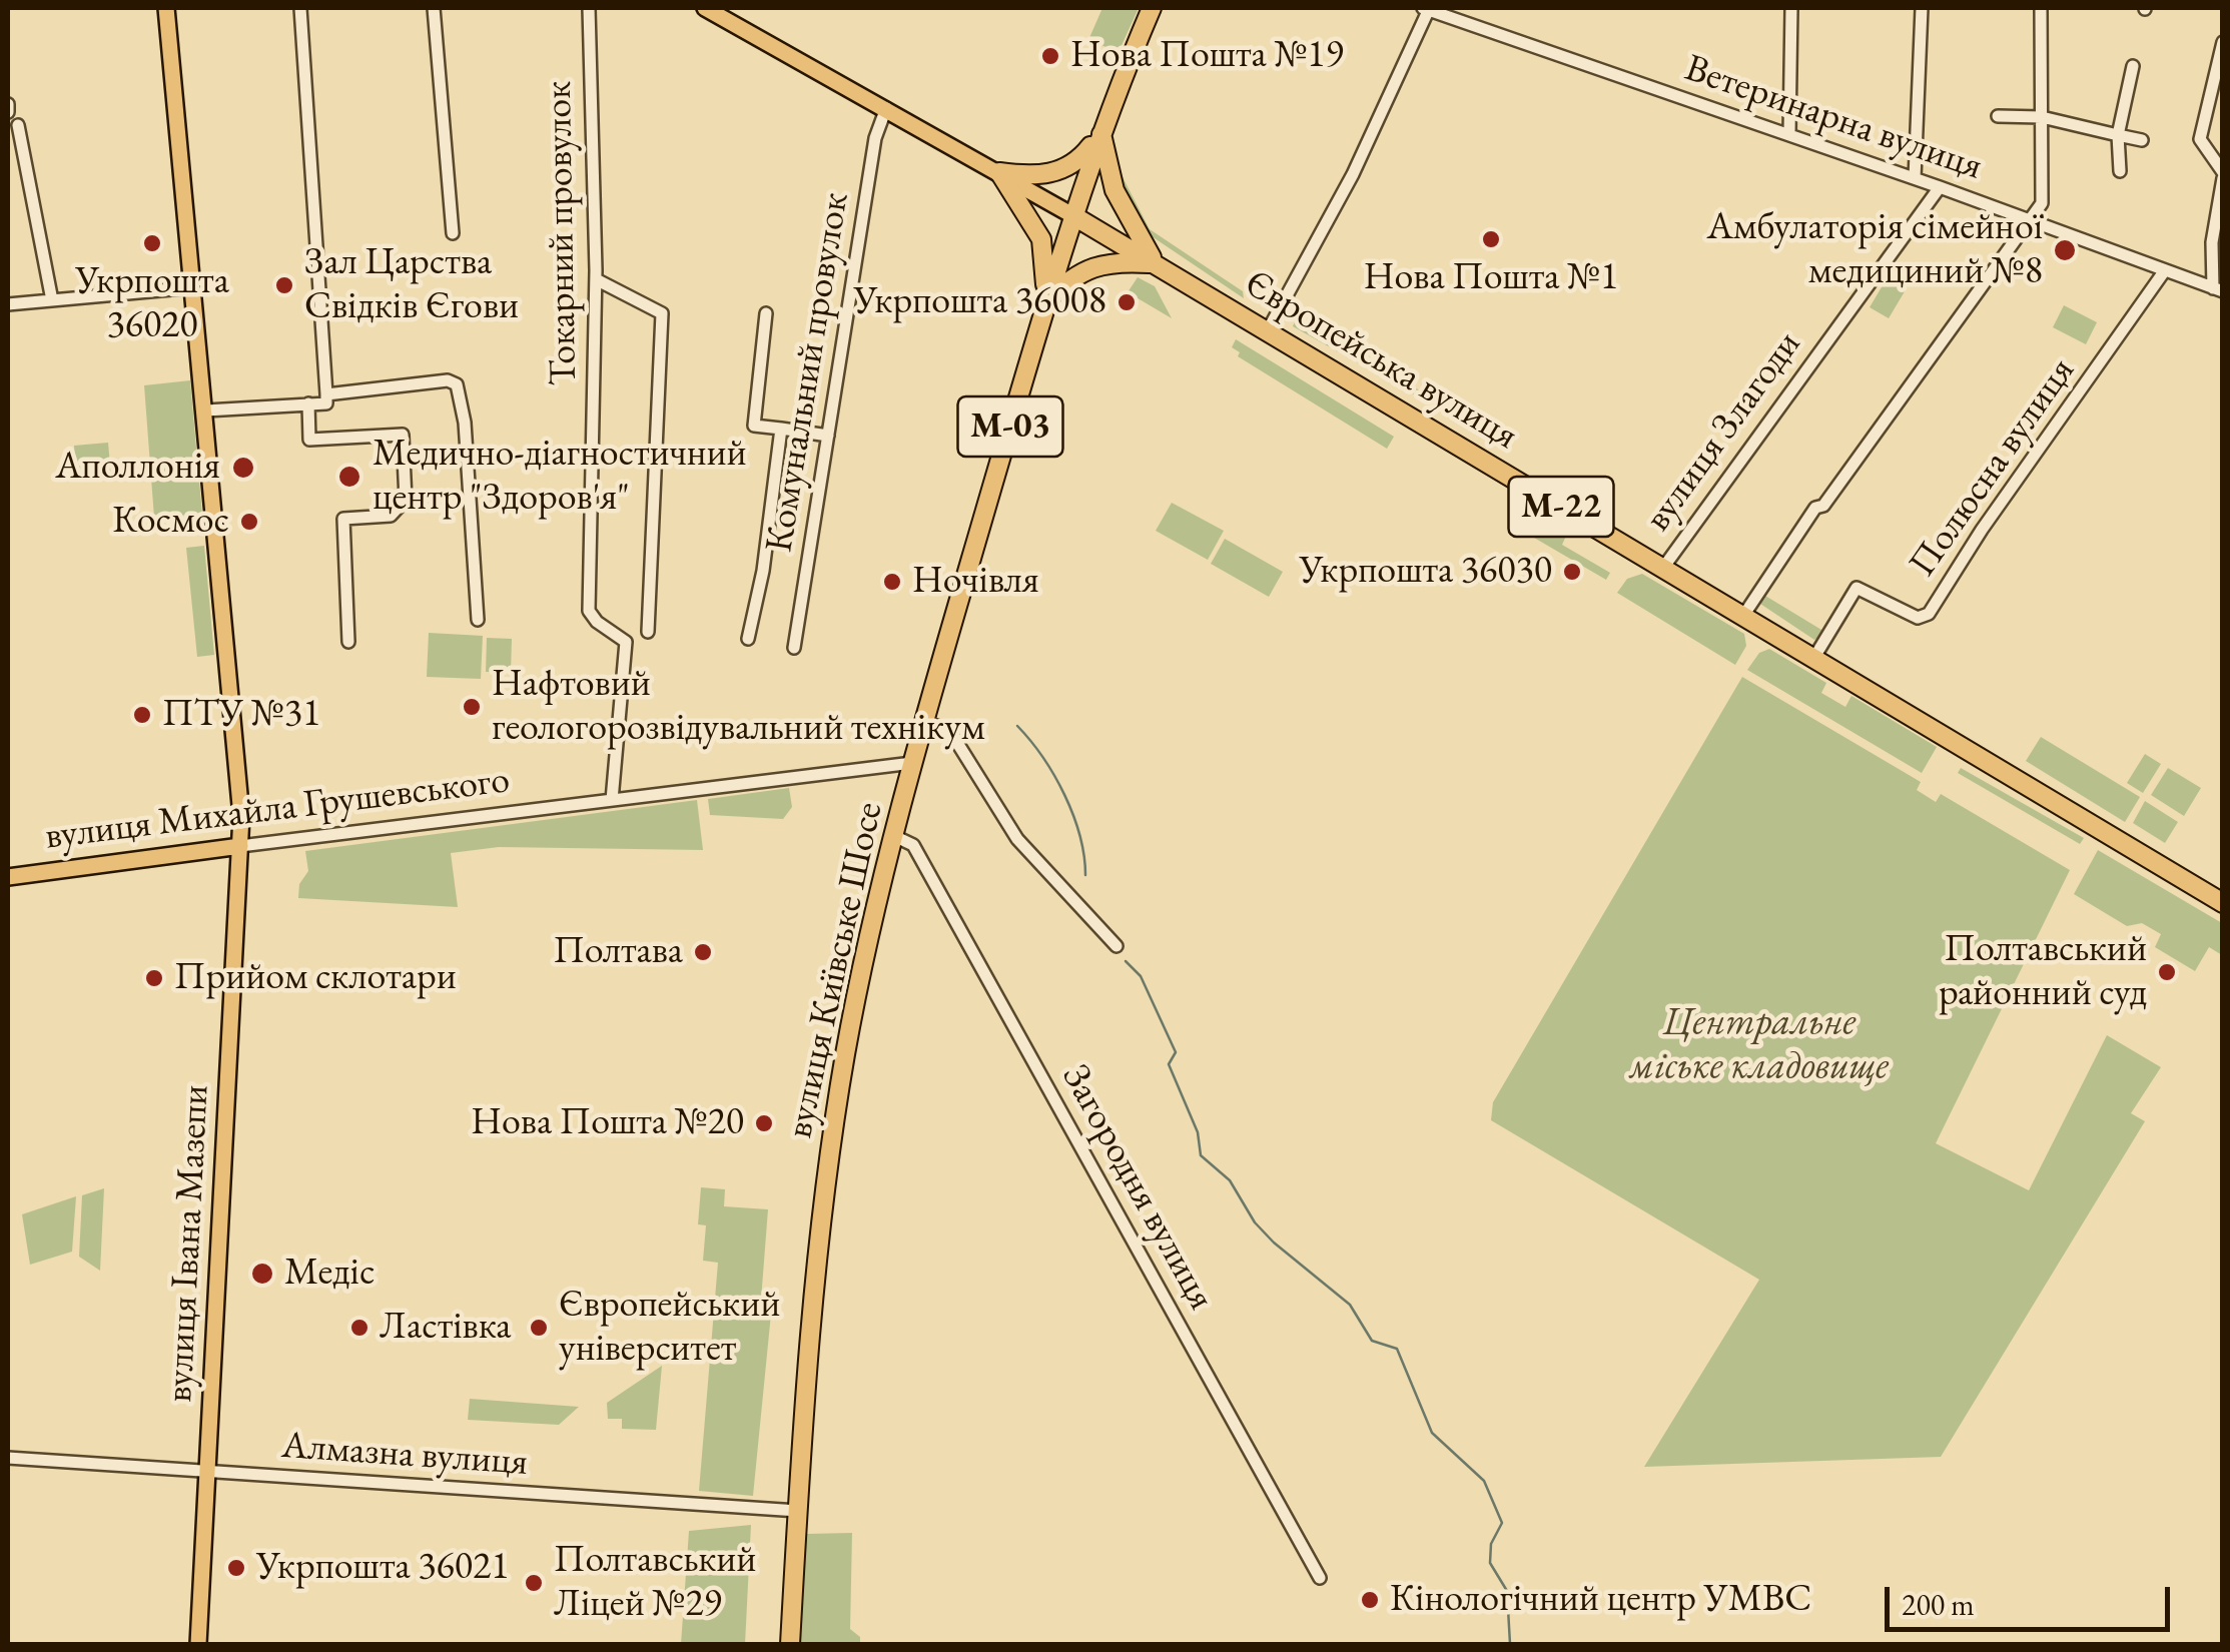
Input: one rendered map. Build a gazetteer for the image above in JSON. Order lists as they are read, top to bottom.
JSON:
{
  "streets": {
    "highway": [
      "Європейська вулиця",
      "М-03",
      "М-22",
      "вулиця Київське Шосе"
    ],
    "main road": ["вулиця Михайла Грушевського", "вулиця Івана Мазепи"],
    "street": [
      "Ветеринарна вулиця",
      "Токарний провулок",
      "Комунальний провулок",
      "вулиця Злагоди",
      "Полюсна вулиця",
      "Загородня вулиця",
      "Алмазна вулиця"
    ]
  },
  "crossings": [
    ["Ветеринарна вулиця", "вулиця Злагоди"],
    ["Ветеринарна вулиця", "Полюсна вулиця"],
    ["Токарний провулок", "вулиця Михайла Грушевського"],
    ["Європейська вулиця", "Комунальний провулок"],
    ["Європейська вулиця", "вулиця Злагоди"],
    ["Європейська вулиця", "Полюсна вулиця"],
    ["Європейська вулиця", "вулиця Київське Шосе"],
    ["М-03", "вулиця Київське Шосе"],
    ["вулиця Михайла Грушевського", "вулиця Київське Шосе"],
    ["вулиця Михайла Грушевського", "вулиця Івана Мазепи"],
    ["вулиця Київське Шосе", "Загородня вулиця"],
    ["вулиця Київське Шосе", "Алмазна вулиця"],
    ["вулиця Івана Мазепи", "Алмазна вулиця"]
  ],
  "parks": ["Центральне міське кладовище"],
  "places": [
    "Нова Пошта №19",
    "Нова Пошта №1",
    "Укрпошта 36020",
    "Амбулаторія сімейної медициний №8",
    "Зал Царства Cвідків Єгови",
    "Укрпошта 36008",
    "Аполлонія",
    "Медично-діагностичний центр \"Здоров'я\"",
    "Космос",
    "Укрпошта 36030",
    "Ночівля",
    "Нафтовий геологорозвідувальний технікум",
    "ПТУ №31",
    "Полтава",
    "Полтавський районний суд",
    "Прийом склотари",
    "Нова Пошта №20",
    "Медіс",
    "Ластівка",
    "Європейський університет",
    "Укрпошта 36021",
    "Полтавський Ліцей №29",
    "Кінологічний центр УМВС"
  ],
  "scale_bar": "200 m"
}
